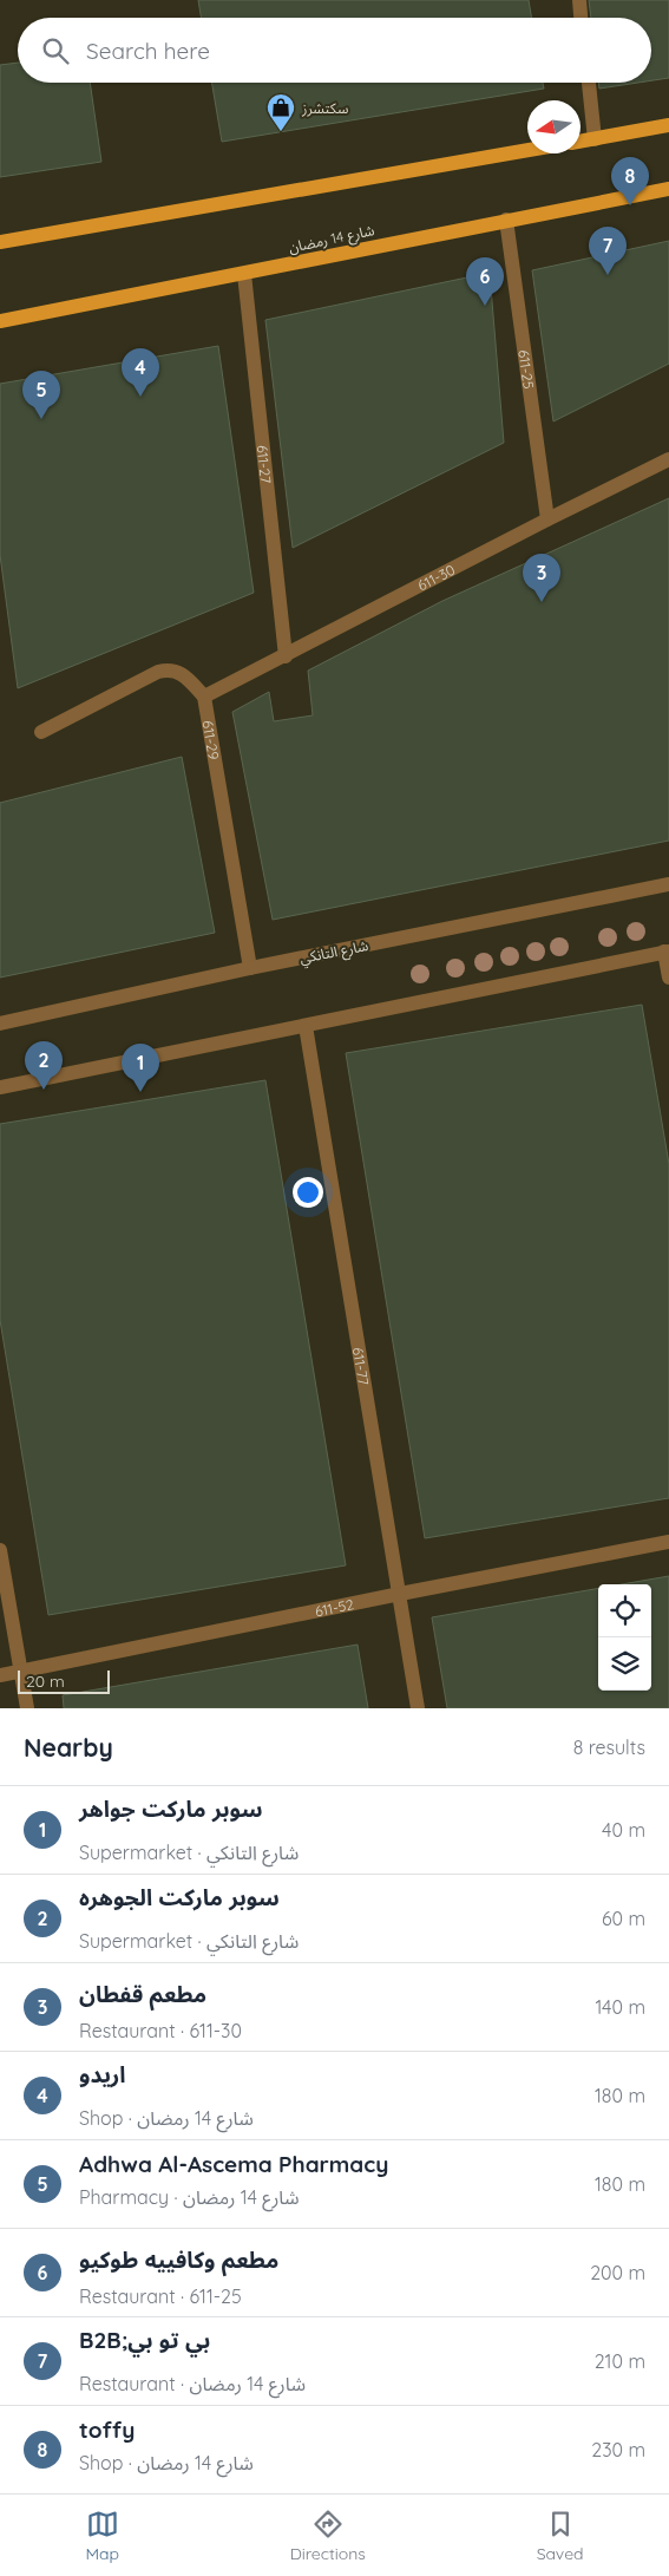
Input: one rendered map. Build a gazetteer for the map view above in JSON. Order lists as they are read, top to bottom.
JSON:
{
  "streets": {
    "main road": ["شارع 14 رمضان"],
    "street": [
      "611-25",
      "611-27",
      "611-30",
      "611-29",
      "شارع التانكي",
      "611-77",
      "611-52"
    ]
  },
  "crossings": [
    ["شارع 14 رمضان", "611-25"],
    ["شارع 14 رمضان", "611-27"],
    ["611-25", "611-30"],
    ["611-27", "611-30"],
    ["611-30", "611-29"],
    ["611-29", "شارع التانكي"],
    ["611-77", "611-52"]
  ],
  "places": {
    "shop": ["سكتشرز"]
  },
  "scale_bar": "20 m",
  "north": "left",
  "page": {
    "search": "Search here",
    "pins": [
      "8",
      "7",
      "6",
      "4",
      "5",
      "3",
      "2",
      "1"
    ],
    "scale": "20 m",
    "heading": ["Nearby", "8 results"],
    "list": [
      {
        "mark": "1",
        "name": "سوبر ماركت جواهر",
        "note": "Supermarket · شارع التانكي",
        "value": "40 m"
      },
      {
        "mark": "2",
        "name": "سوبر ماركت الجوهره",
        "note": "Supermarket · شارع التانكي",
        "value": "60 m"
      },
      {
        "mark": "3",
        "name": "مطعم قفطان",
        "note": "Restaurant · 611-30",
        "value": "140 m"
      },
      {
        "mark": "4",
        "name": "اريدو",
        "note": "Shop · شارع 14 رمضان",
        "value": "180 m"
      },
      {
        "mark": "5",
        "name": "Adhwa Al-Ascema Pharmacy",
        "note": "Pharmacy · شارع 14 رمضان",
        "value": "180 m"
      },
      {
        "mark": "6",
        "name": "مطعم وکافییه طوکیو",
        "note": "Restaurant · 611-25",
        "value": "200 m"
      },
      {
        "mark": "7",
        "name": "B2B;بي تو بي",
        "note": "Restaurant · شارع 14 رمضان",
        "value": "210 m"
      },
      {
        "mark": "8",
        "name": "toffy",
        "note": "Shop · شارع 14 رمضان",
        "value": "230 m"
      }
    ],
    "nav": ["Map", "Directions", "Saved"]
  }
}
